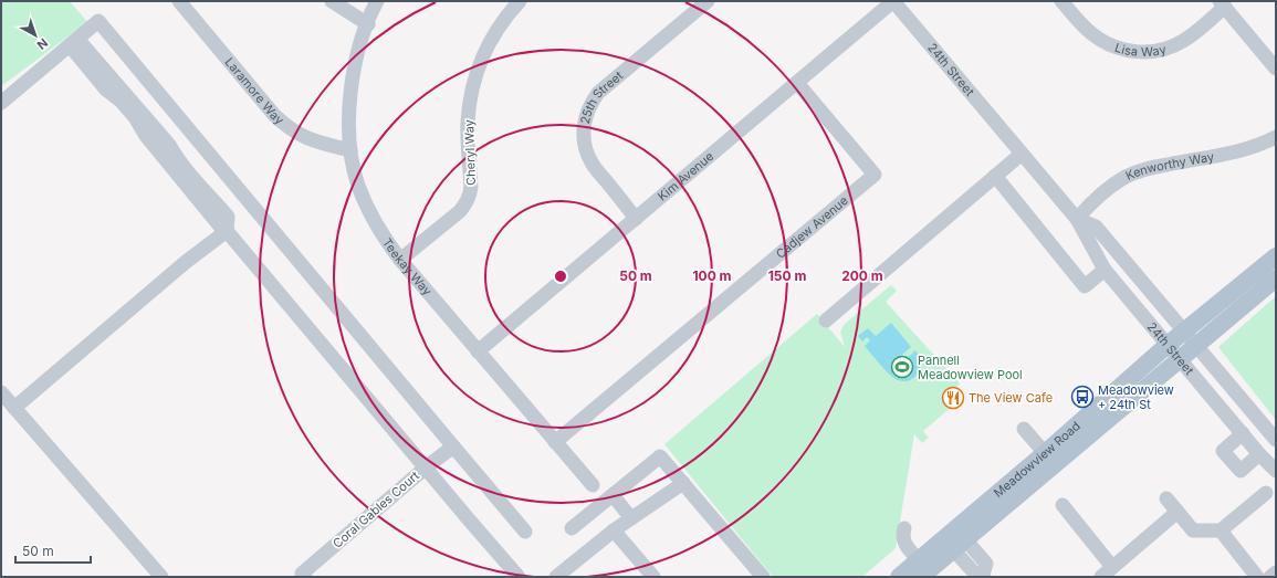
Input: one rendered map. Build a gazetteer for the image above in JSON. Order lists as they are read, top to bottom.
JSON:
{
  "streets": {
    "main road": ["Meadowview Road"],
    "street": [
      "Lisa Way",
      "24th Street",
      "Laramore Way",
      "25th Street",
      "Cheryl Way",
      "Kenworthy Way",
      "Kim Avenue",
      "Cadjew Avenue",
      "Teekay Way",
      "Coral Gables Court"
    ]
  },
  "crossings": [
    ["24th Street", "Kenworthy Way"],
    ["24th Street", "Kim Avenue"],
    ["24th Street", "Meadowview Road"],
    ["Laramore Way", "Teekay Way"],
    ["25th Street", "Kim Avenue"],
    ["Cheryl Way", "Teekay Way"],
    ["Kim Avenue", "Cadjew Avenue"],
    ["Kim Avenue", "Teekay Way"],
    ["Cadjew Avenue", "Teekay Way"]
  ],
  "places": {
    "sports": ["Pannell Meadowview Pool"],
    "bus stop": ["Meadowview + 24th St"],
    "restaurant": ["The View Cafe"]
  },
  "scale_bar": "50 m",
  "north": "bottom right",
  "rings": [
    "50 m",
    "100 m",
    "150 m",
    "200 m"
  ]
}
